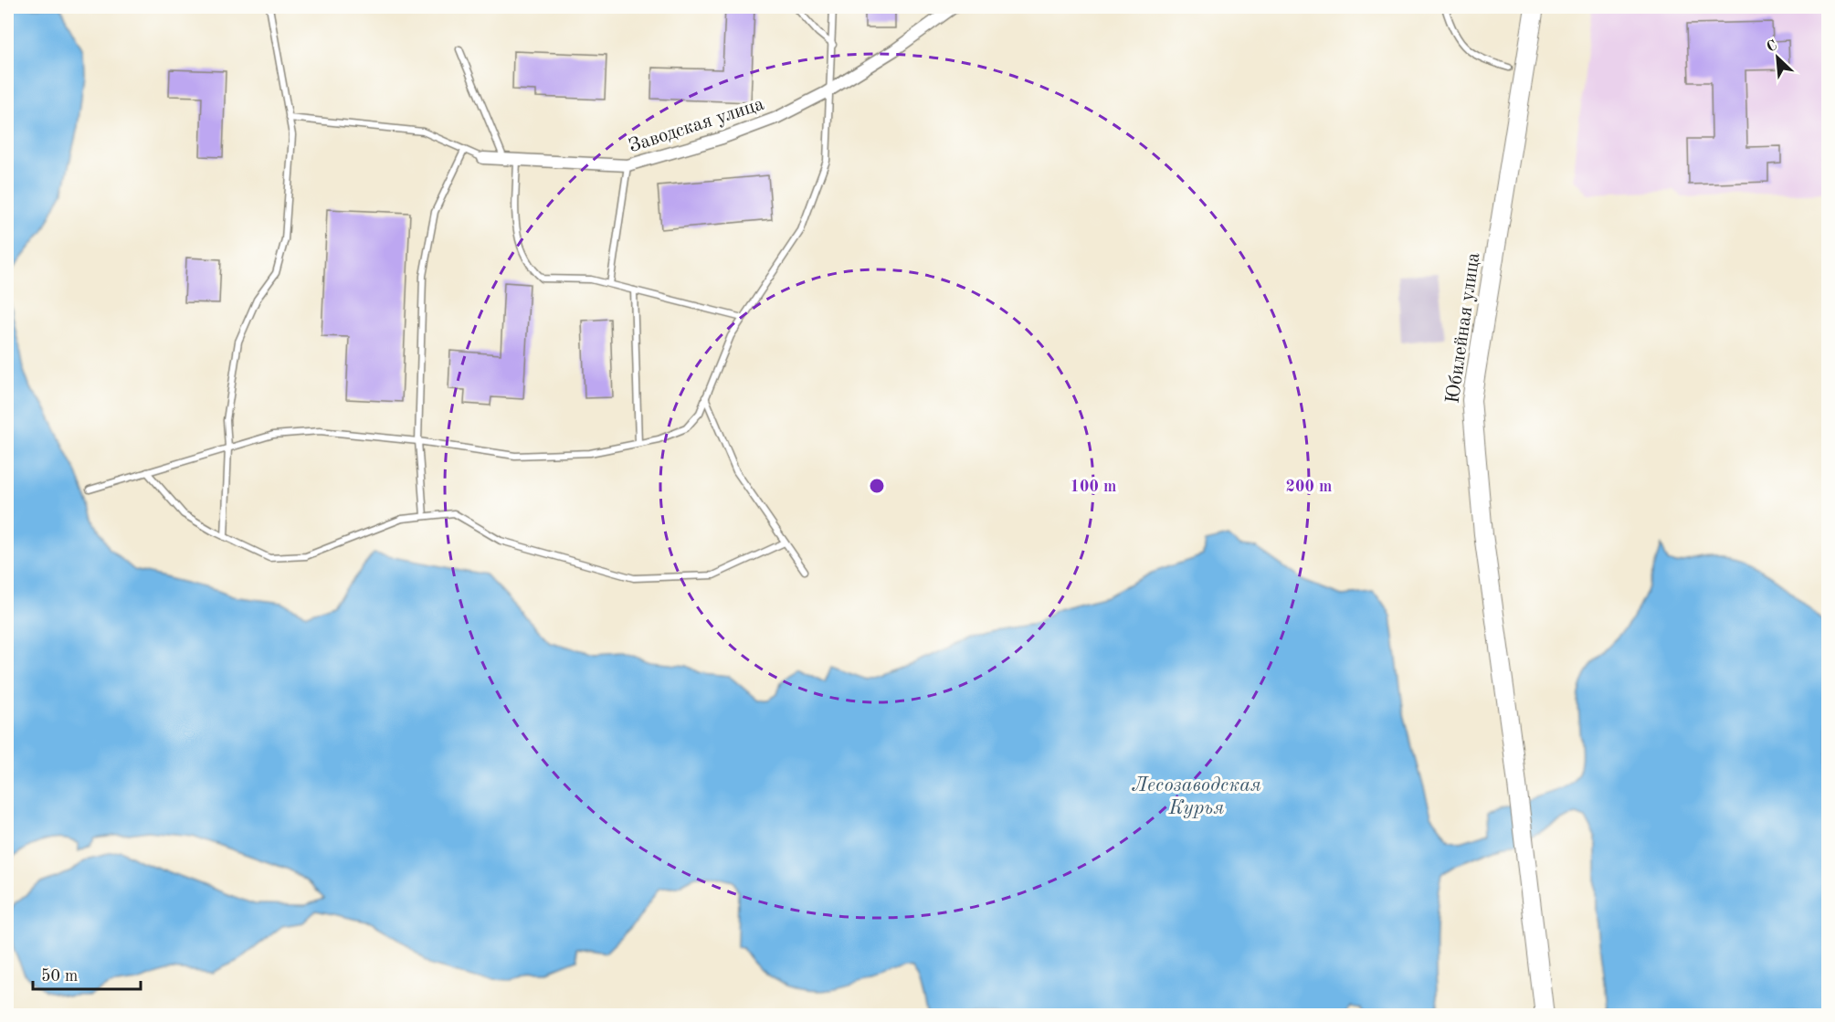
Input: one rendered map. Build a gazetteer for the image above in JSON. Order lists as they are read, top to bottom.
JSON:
{
  "streets": {
    "main road": ["Юбилейная улица"],
    "street": ["Заводская улица"]
  },
  "water": ["Лесозаводская Курья"],
  "scale_bar": "50 m",
  "north": "top left",
  "rings": ["100 m", "200 m"]
}
